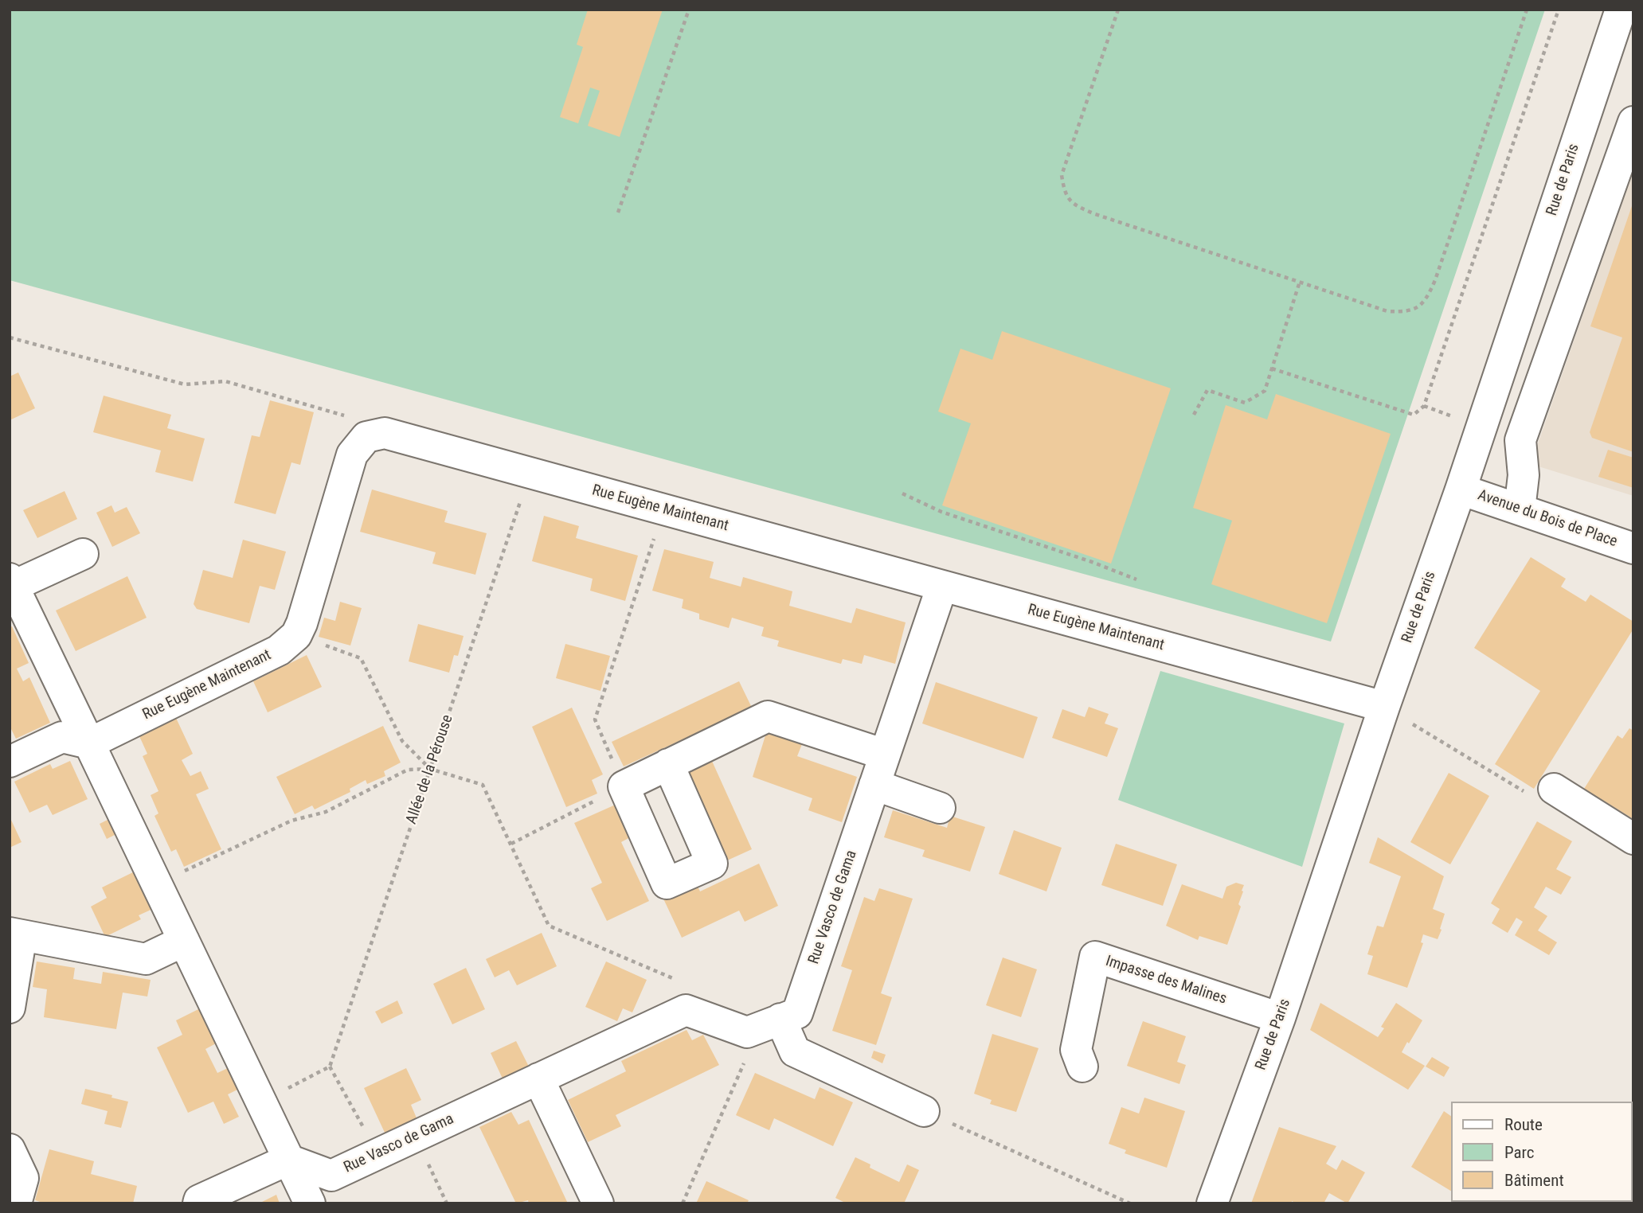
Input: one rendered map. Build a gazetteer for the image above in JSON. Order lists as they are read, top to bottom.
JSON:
{
  "streets": {
    "street": [
      "Rue de Paris",
      "Rue Eugène Maintenant",
      "Avenue du Bois de Place",
      "Rue Vasco de Gama",
      "Impasse des Malines"
    ],
    "path": ["Allée de la Pérouse"]
  },
  "crossings": [
    ["Rue de Paris", "Rue Eugène Maintenant"],
    ["Rue de Paris", "Avenue du Bois de Place"],
    ["Rue de Paris", "Impasse des Malines"],
    ["Rue Eugène Maintenant", "Allée de la Pérouse"],
    ["Rue Eugène Maintenant", "Rue Vasco de Gama"]
  ],
  "legend": ["Route", "Parc", "Bâtiment"]
}
